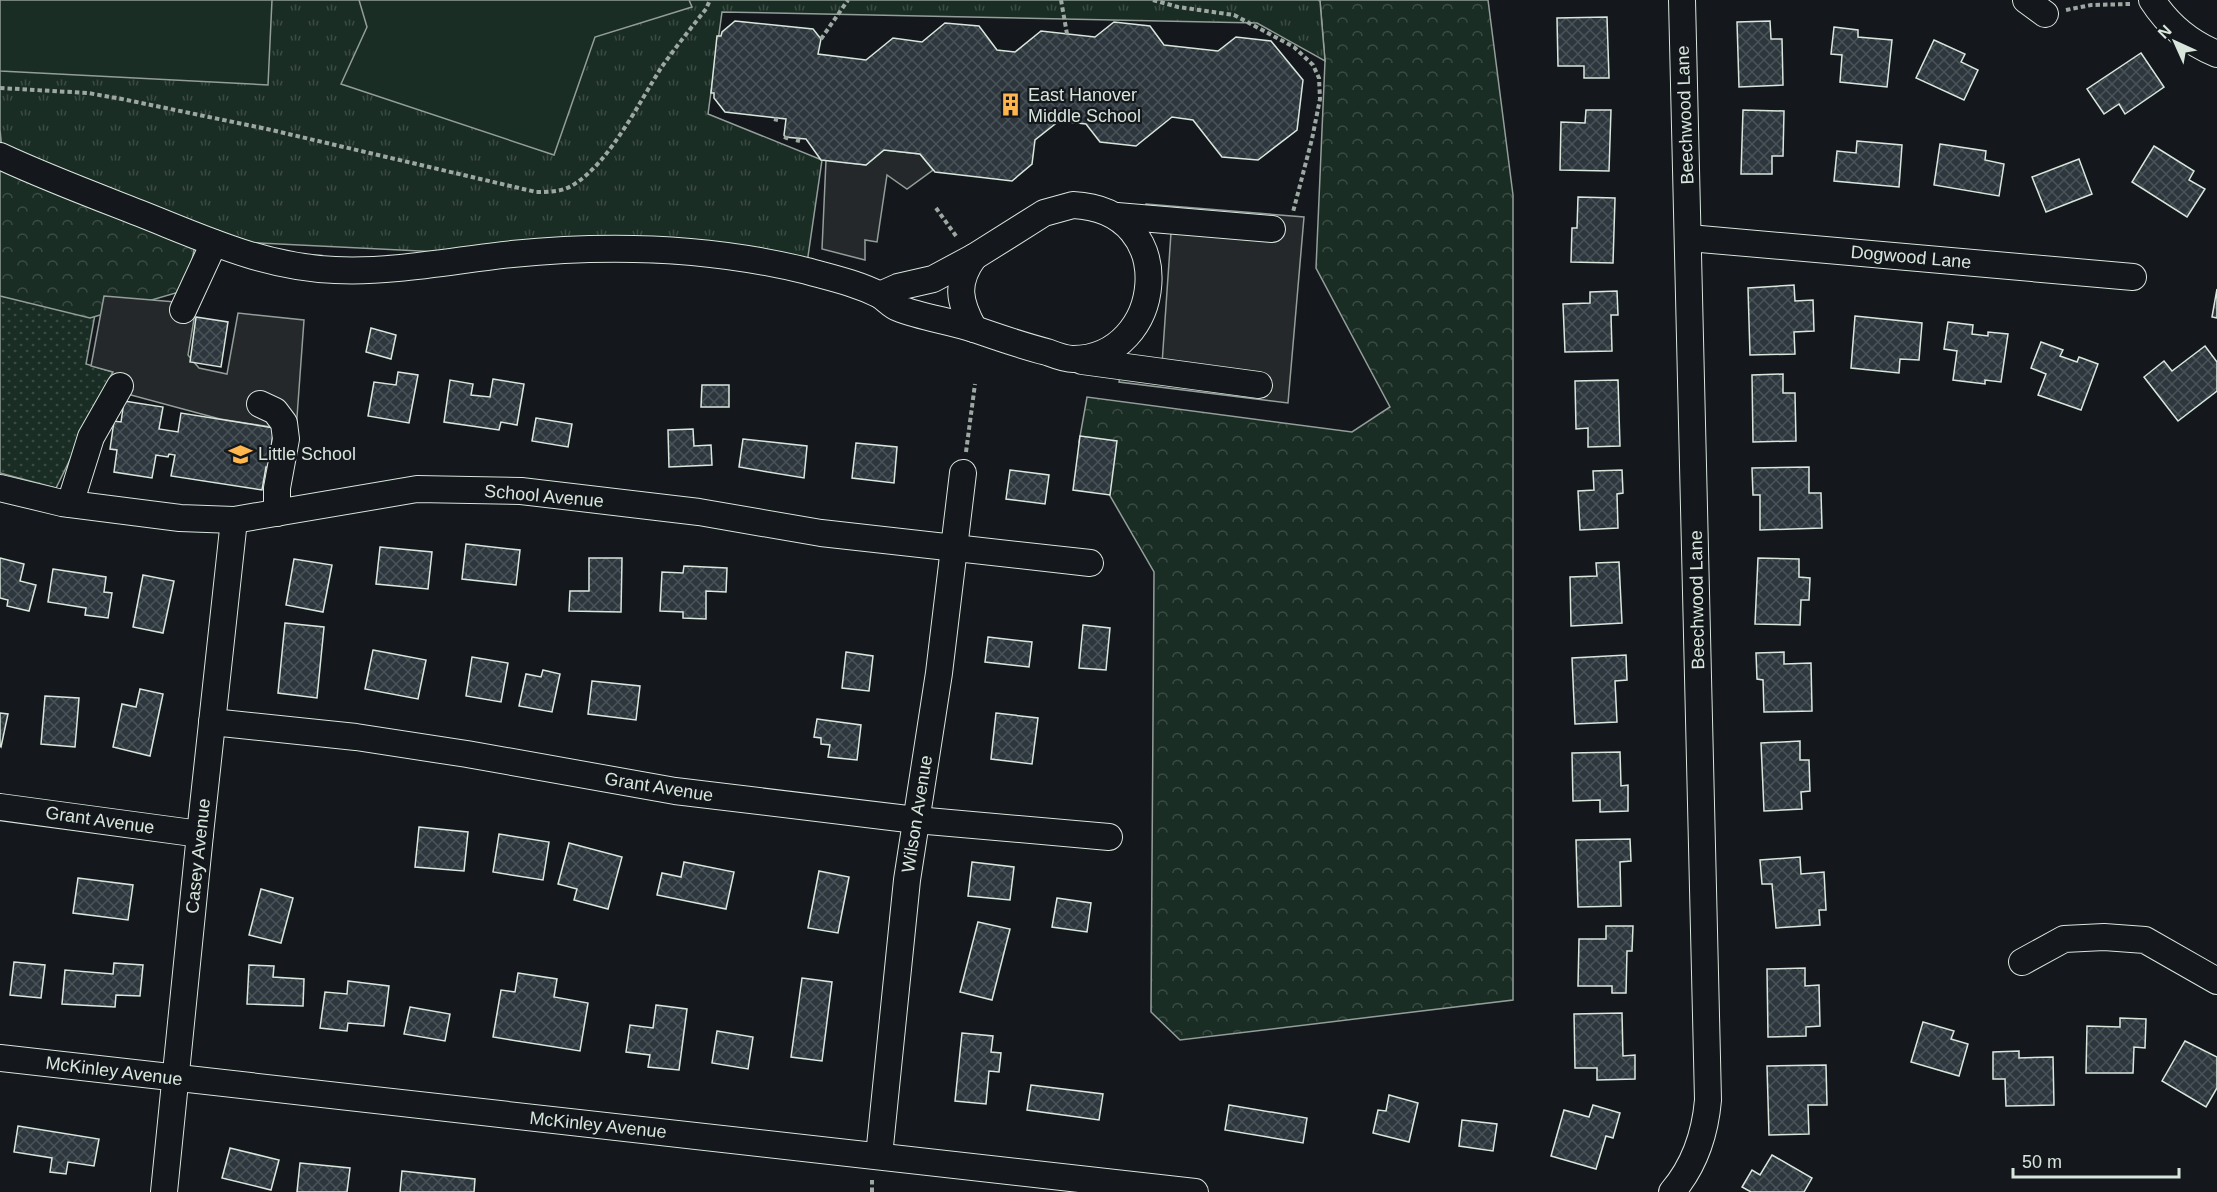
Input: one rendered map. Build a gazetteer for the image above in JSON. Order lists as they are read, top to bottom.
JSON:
{
  "streets": {
    "street": [
      "Beechwood Lane",
      "Dogwood Lane",
      "School Avenue",
      "Grant Avenue",
      "Wilson Avenue",
      "Casey Avenue",
      "McKinley Avenue"
    ]
  },
  "crossings": [
    ["Beechwood Lane", "Dogwood Lane"],
    ["School Avenue", "Wilson Avenue"],
    ["School Avenue", "Casey Avenue"],
    ["Grant Avenue", "Wilson Avenue"],
    ["Grant Avenue", "Casey Avenue"],
    ["Wilson Avenue", "McKinley Avenue"],
    ["Casey Avenue", "McKinley Avenue"]
  ],
  "places": {
    "building": ["East Hanover Middle School"],
    "school or university": ["Little School"]
  },
  "scale_bar": "50 m",
  "north": "top left"
}
